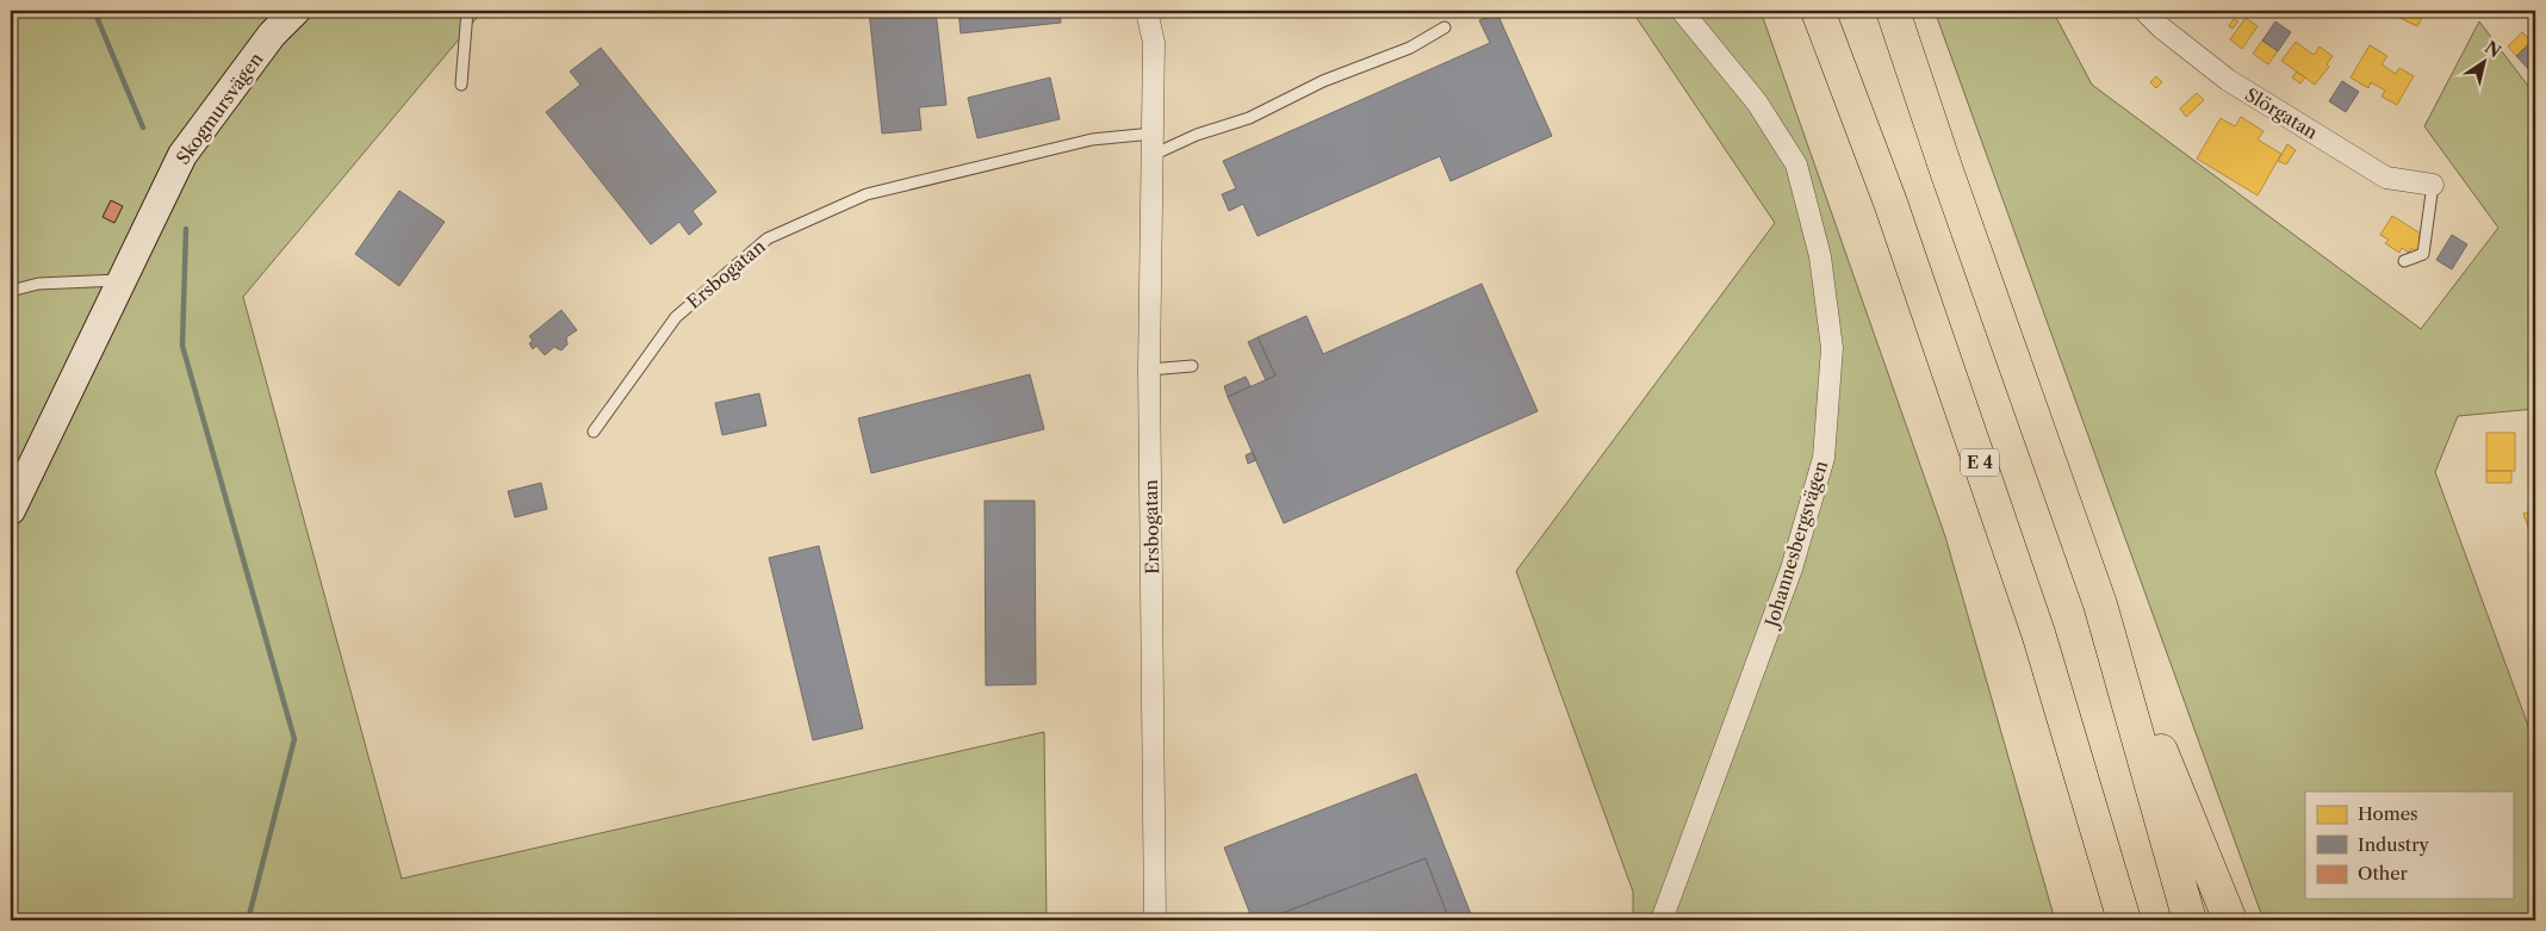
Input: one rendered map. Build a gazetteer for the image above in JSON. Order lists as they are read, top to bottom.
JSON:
{
  "streets": {
    "highway": ["E 4"],
    "street": [
      "Skogmursvägen",
      "Slörgatan",
      "Ersbogatan",
      "Johannesbergsvägen"
    ]
  },
  "legend": ["Homes", "Industry", "Other"],
  "north": "top right"
}
